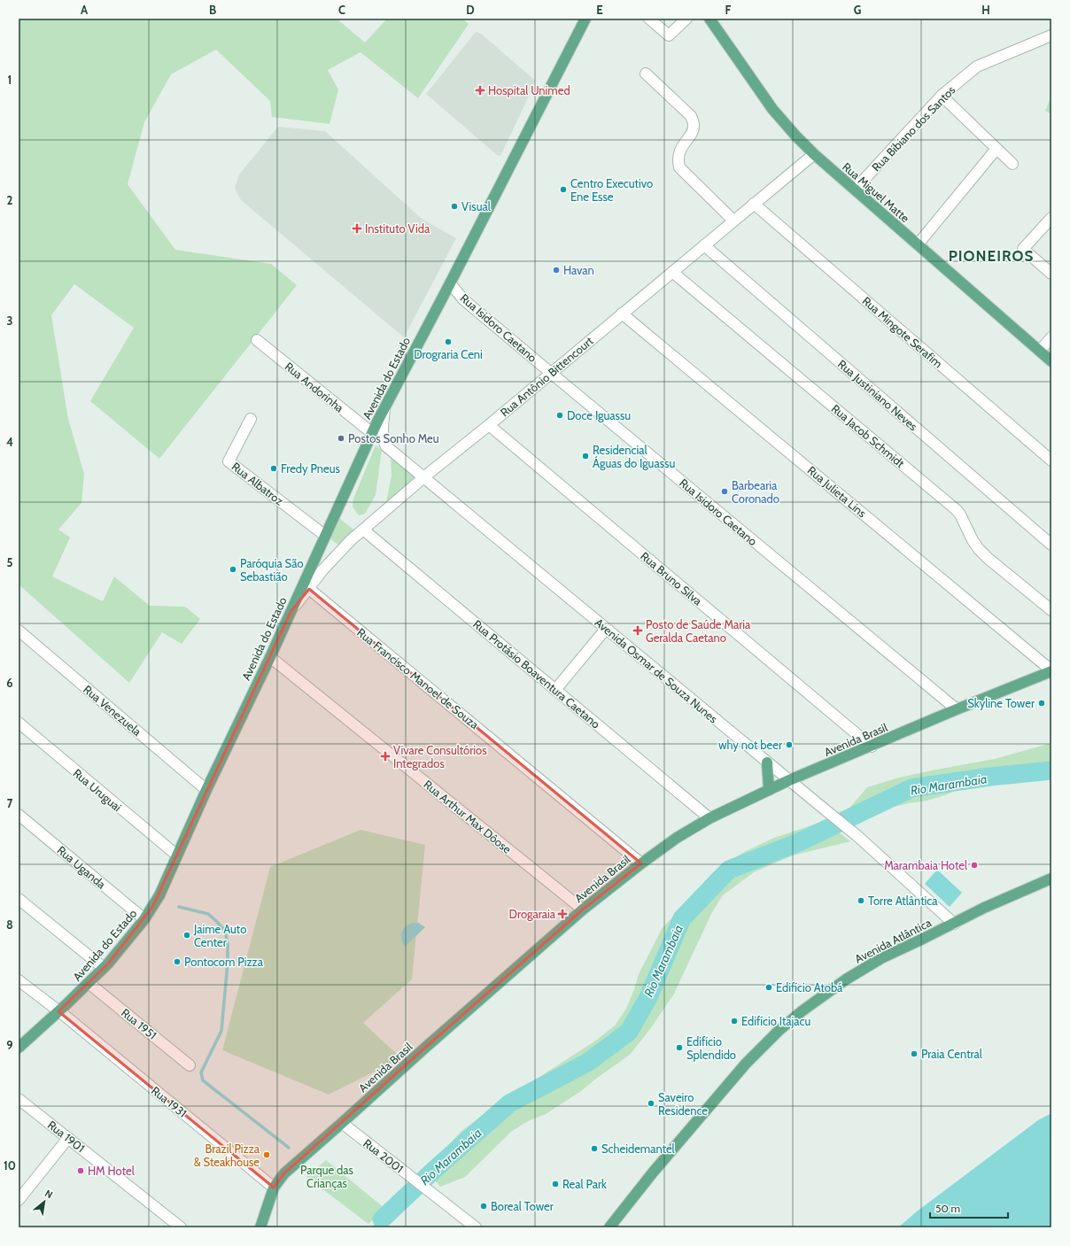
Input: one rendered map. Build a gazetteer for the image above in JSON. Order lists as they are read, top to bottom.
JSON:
{
  "streets": {
    "main road": [
      "Rua Miguel Matte",
      "Avenida do Estado",
      "Avenida Brasil",
      "Avenida Atlântica"
    ],
    "street": [
      "Rua Bibiano dos Santos",
      "Rua Isidoro Caetano",
      "Rua Mingote Serafim",
      "Rua Antônio Bittencourt",
      "Rua Andorinha",
      "Rua Justiniano Neves",
      "Rua Jacob Schmidt",
      "Rua Albatroz",
      "Rua Julieta Lins",
      "Rua Bruno Silva",
      "Avenida Osmar de Souza Nunes",
      "Rua Protásio Boaventura Caetano",
      "Rua Francisco Manoel de Souza",
      "Rua Venezuela",
      "Rua Uruguai",
      "Rua Arthur Max Dôose",
      "Rua Uganda",
      "Rua 1951",
      "Rua 1931",
      "Rua 1901",
      "Rua 2001"
    ]
  },
  "crossings": [
    ["Rua Bibiano dos Santos", "Rua Miguel Matte"],
    ["Rua Miguel Matte", "Rua Antônio Bittencourt"],
    ["Rua Isidoro Caetano", "Rua Antônio Bittencourt"],
    ["Rua Isidoro Caetano", "Avenida do Estado"],
    ["Rua Isidoro Caetano", "Avenida Brasil"],
    ["Rua Mingote Serafim", "Rua Antônio Bittencourt"],
    ["Rua Antônio Bittencourt", "Avenida do Estado"],
    ["Rua Antônio Bittencourt", "Rua Justiniano Neves"],
    ["Rua Antônio Bittencourt", "Rua Jacob Schmidt"],
    ["Rua Antônio Bittencourt", "Rua Julieta Lins"],
    ["Rua Antônio Bittencourt", "Rua Bruno Silva"],
    ["Rua Antônio Bittencourt", "Avenida Osmar de Souza Nunes"],
    ["Rua Antônio Bittencourt", "Rua Protásio Boaventura Caetano"],
    ["Rua Antônio Bittencourt", "Rua Francisco Manoel de Souza"],
    ["Avenida do Estado", "Rua Andorinha"],
    ["Avenida do Estado", "Rua Albatroz"],
    ["Avenida do Estado", "Avenida Osmar de Souza Nunes"],
    ["Avenida do Estado", "Rua Venezuela"],
    ["Avenida do Estado", "Rua Uruguai"],
    ["Avenida do Estado", "Rua Arthur Max Dôose"],
    ["Avenida do Estado", "Rua Uganda"],
    ["Avenida do Estado", "Rua 1951"],
    ["Avenida do Estado", "Rua 1931"],
    ["Rua Julieta Lins", "Avenida Brasil"],
    ["Rua Bruno Silva", "Avenida Brasil"],
    ["Avenida Osmar de Souza Nunes", "Avenida Brasil"],
    ["Avenida Osmar de Souza Nunes", "Avenida Atlântica"],
    ["Rua Protásio Boaventura Caetano", "Avenida Brasil"],
    ["Rua Francisco Manoel de Souza", "Avenida Brasil"],
    ["Avenida Brasil", "Rua Arthur Max Dôose"],
    ["Avenida Brasil", "Rua 1931"],
    ["Avenida Brasil", "Rua 2001"]
  ],
  "districts": ["PIONEIROS"],
  "water": ["Rio Marambaia"],
  "parks": ["Parque das Crianças"],
  "places": {
    "health": [
      "Hospital Unimed",
      "Instituto Vida",
      "Posto de Saúde Maria Geralda Caetano",
      "Vivare Consultórios Integrados",
      "Drogaraia"
    ],
    "other": [
      "Centro Executivo Ene Esse",
      "Visual",
      "Havan",
      "Drograria Ceni",
      "Doce Iguassu",
      "Postos Sonho Meu",
      "Residencial Águas do Iguassu",
      "Fredy Pneus",
      "Barbearia Coronado",
      "Paróquia São Sebastião",
      "Skyline Tower",
      "why not beer",
      "Marambaia Hotel",
      "Torre Atlântica",
      "Jaime Auto Center",
      "Pontocom Pizza",
      "Edifício Atobá",
      "Edifício Itajacu",
      "Edifício Splendido",
      "Praia Central",
      "Saveiro Residence",
      "Scheidemantel",
      "Brazil Pizza & Steakhouse",
      "HM Hotel",
      "Real Park",
      "Boreal Tower"
    ]
  },
  "scale_bar": "50 m",
  "north": "top right",
  "grid": {
    "columns": [
      "A",
      "B",
      "C",
      "D",
      "E",
      "F",
      "G",
      "H"
    ],
    "rows": [
      "1",
      "2",
      "3",
      "4",
      "5",
      "6",
      "7",
      "8",
      "9",
      "10"
    ]
  }
}
